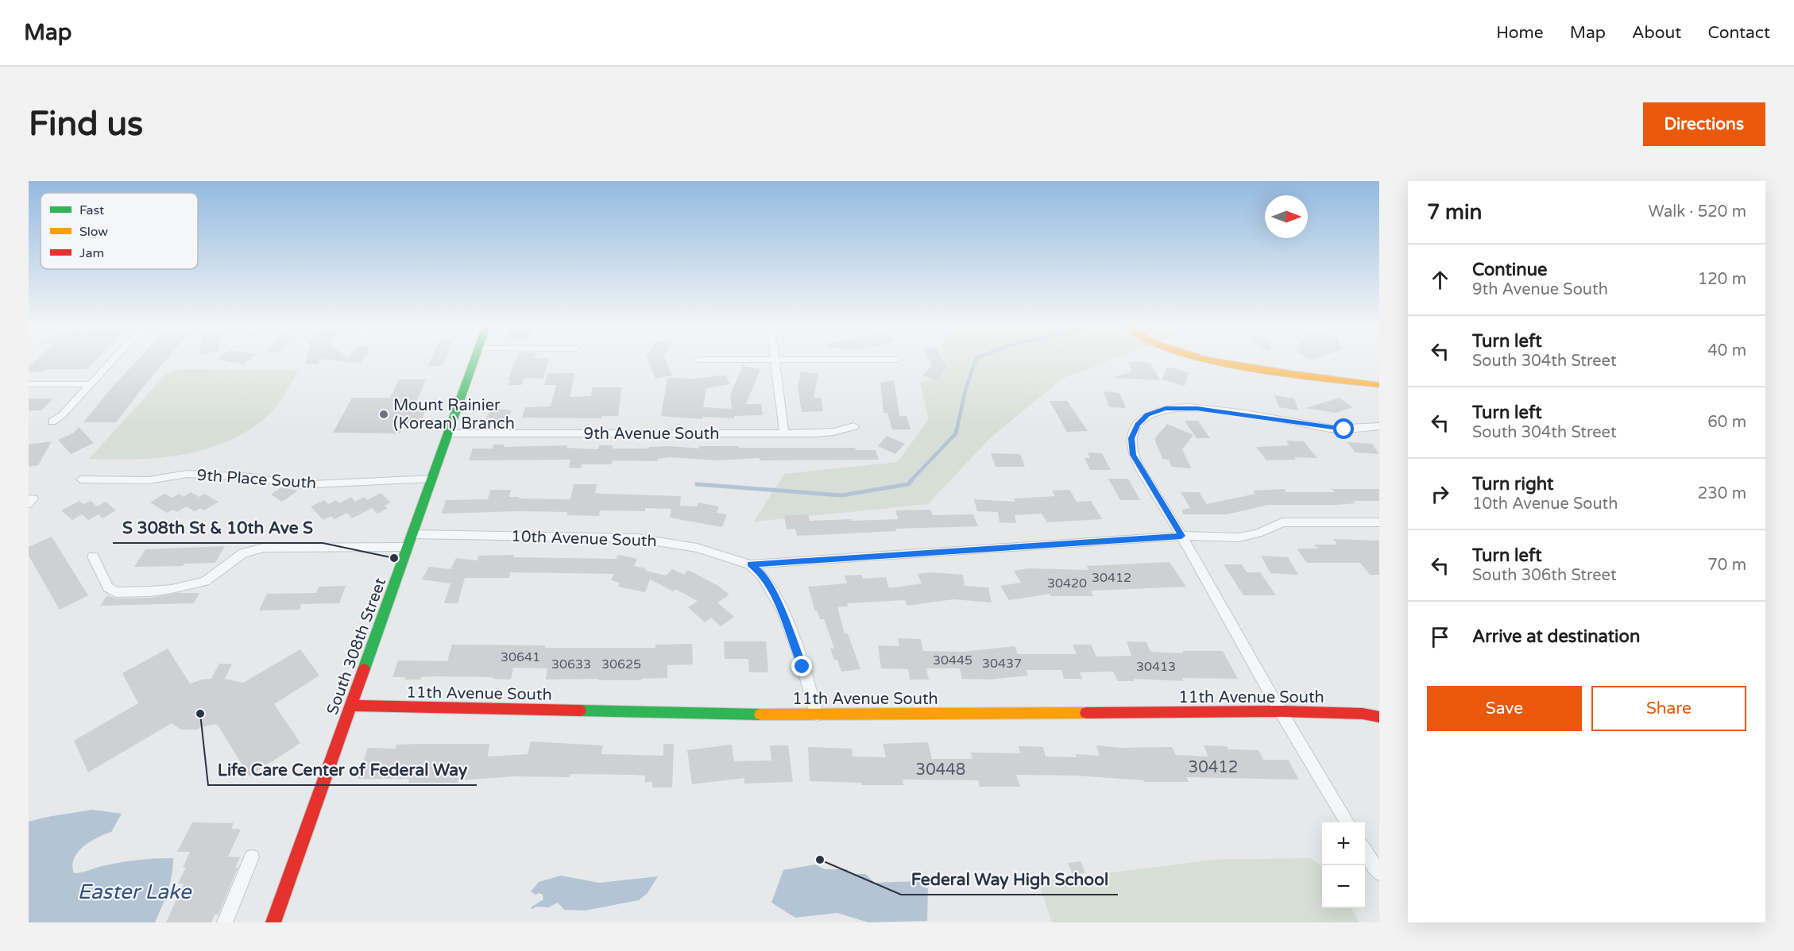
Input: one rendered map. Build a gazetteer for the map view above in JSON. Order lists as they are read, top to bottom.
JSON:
{
  "streets": {
    "street": [
      "9th Avenue South",
      "9th Place South",
      "10th Avenue South",
      "South 308th Street",
      "11th Avenue South"
    ]
  },
  "crossings": [
    ["9th Avenue South", "South 308th Street"],
    ["9th Place South", "South 308th Street"],
    ["10th Avenue South", "South 308th Street"],
    ["South 308th Street", "11th Avenue South"]
  ],
  "water": ["Easter Lake"],
  "places": [
    "Mount Rainier (Korean) Branch",
    "S 308th St & 10th Ave S",
    "Life Care Center of Federal Way",
    "Federal Way High School"
  ],
  "house_numbers": [
    "30412",
    "30420",
    "30641",
    "30445",
    "30437",
    "30633",
    "30625",
    "30413",
    "30412",
    "30448"
  ],
  "legend": ["Fast", "Slow", "Jam"],
  "north": "right",
  "page": {
    "header": "Map",
    "nav": [
      "Home",
      "Map",
      "About",
      "Contact"
    ],
    "buttons": [
      "Directions",
      ["Save", "Share"]
    ],
    "title": "Find us",
    "heading": ["7 min", "Walk · 520 m"],
    "list": [
      ["Continue", "9th Avenue South", "120 m"],
      ["Turn left", "South 304th Street", "40 m"],
      ["Turn left", "South 304th Street", "60 m"],
      ["Turn right", "10th Avenue South", "230 m"],
      ["Turn left", "South 306th Street", "70 m"],
      "Arrive at destination"
    ],
    "map_buttons": ["+", "−"]
  }
}
